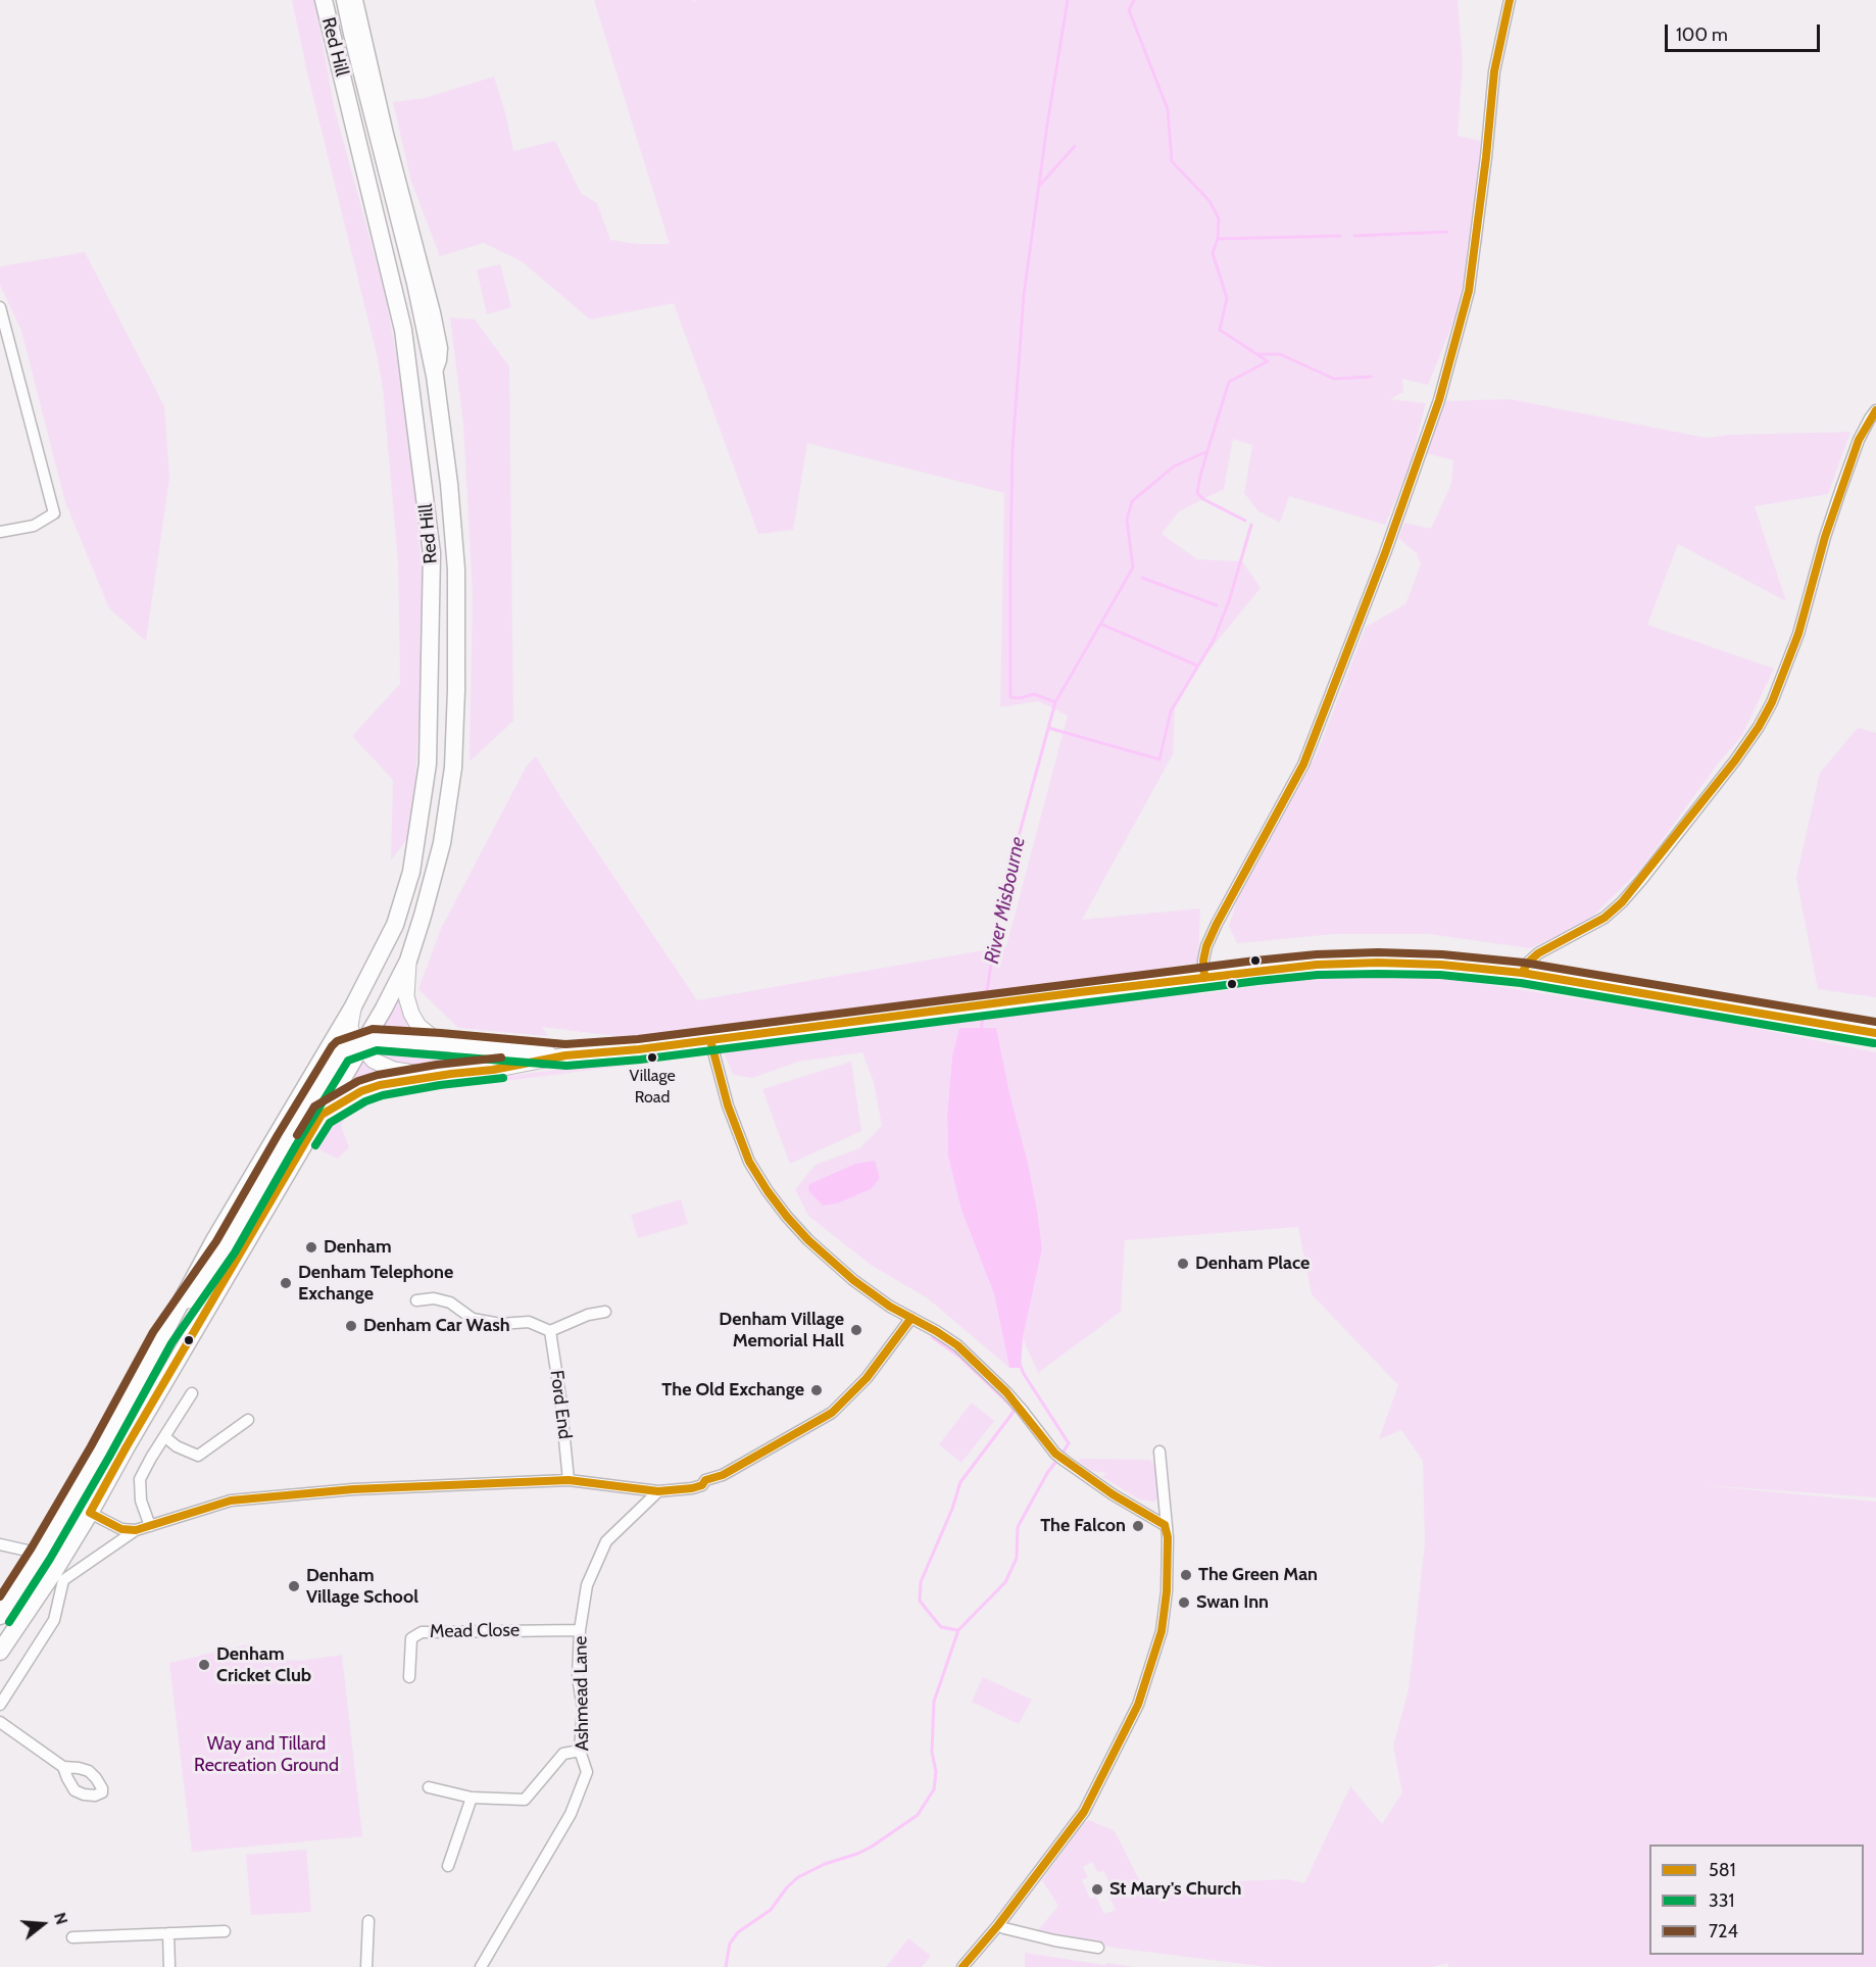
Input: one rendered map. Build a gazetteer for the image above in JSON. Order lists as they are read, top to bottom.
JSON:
{
  "streets": {
    "highway": ["Red Hill"],
    "street": ["Ford End", "Mead Close", "Ashmead Lane"]
  },
  "crossings": [
    ["Mead Close", "Ashmead Lane"]
  ],
  "water": ["River Misbourne"],
  "parks": ["Way and Tillard Recreation Ground"],
  "places": [
    "Village Road",
    "Denham",
    "Denham Place",
    "Denham Telephone Exchange",
    "Denham Car Wash",
    "Denham Village Memorial Hall",
    "The Old Exchange",
    "The Falcon",
    "The Green Man",
    "Denham Village School",
    "Swan Inn",
    "Denham Cricket Club",
    "St Mary's Church"
  ],
  "lines": ["transit line 581", "transit line 724", "transit line 331"],
  "legend": ["581", "331", "724"],
  "scale_bar": "100 m",
  "north": "right"
}
